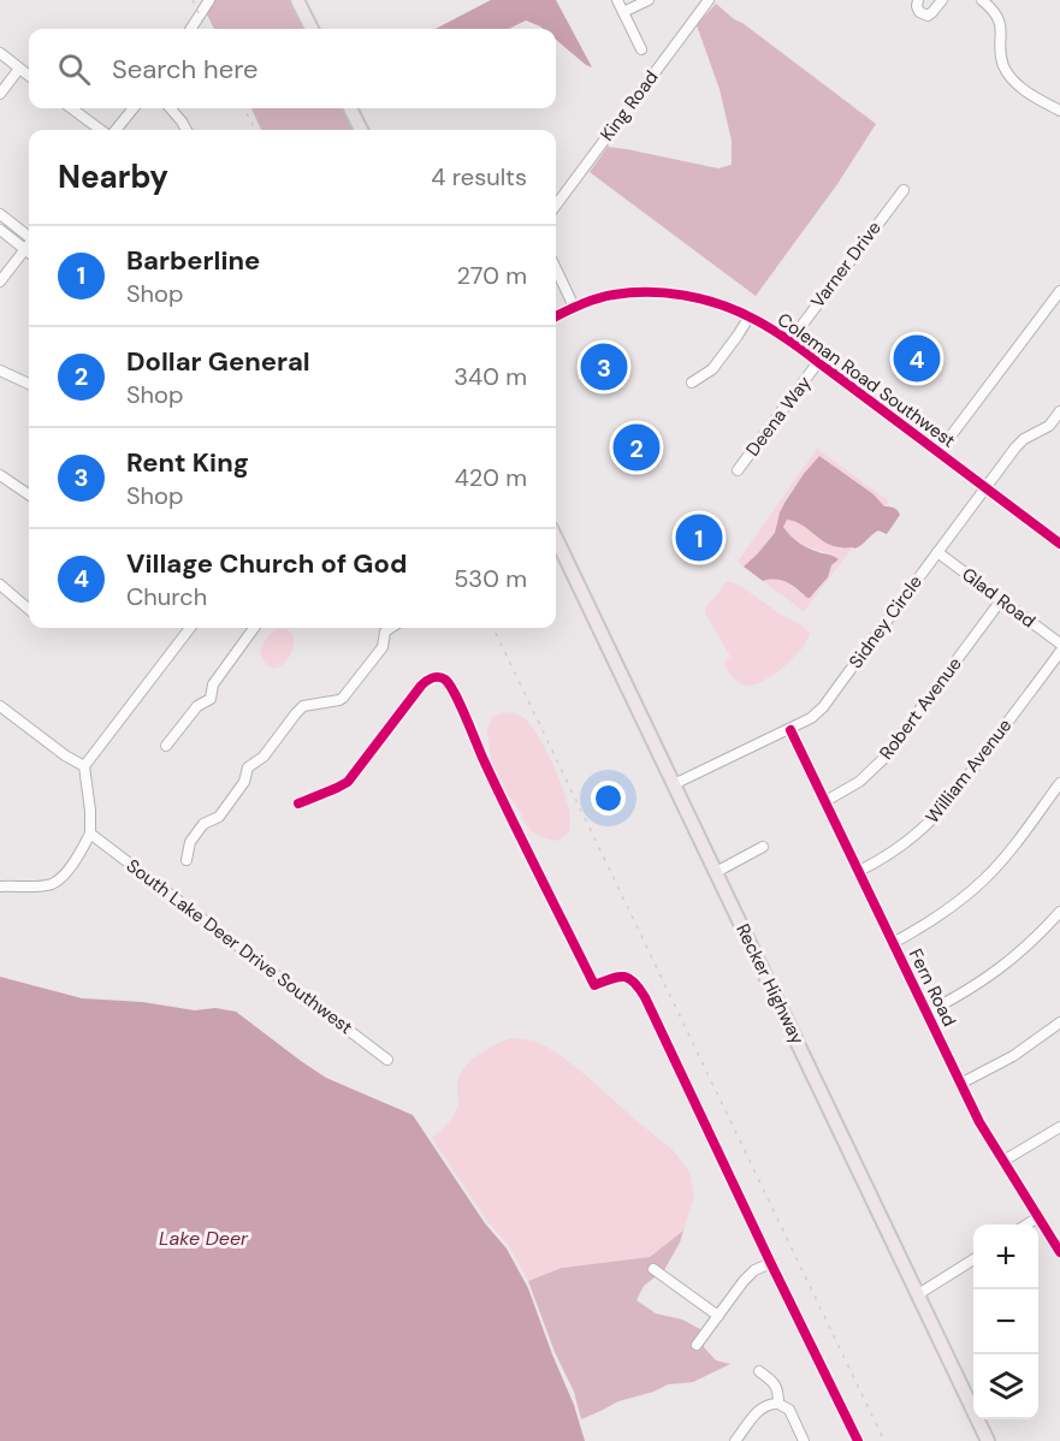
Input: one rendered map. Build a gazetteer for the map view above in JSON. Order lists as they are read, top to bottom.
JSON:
{
  "streets": {
    "main road": ["Recker Highway"],
    "street": [
      "King Road",
      "Varner Drive",
      "Coleman Road Southwest",
      "Deena Way",
      "Glad Road",
      "Sidney Circle",
      "Robert Avenue",
      "William Avenue",
      "South Lake Deer Drive Southwest",
      "Fern Road"
    ]
  },
  "crossings": [
    ["Varner Drive", "Coleman Road Southwest"],
    ["Coleman Road Southwest", "Deena Way"],
    ["Coleman Road Southwest", "Sidney Circle"],
    ["Glad Road", "Sidney Circle"],
    ["Glad Road", "Robert Avenue"],
    ["Sidney Circle", "Recker Highway"],
    ["Sidney Circle", "Fern Road"],
    ["Robert Avenue", "Fern Road"],
    ["William Avenue", "Fern Road"]
  ],
  "water": ["Lake Deer"],
  "page": {
    "search": "Search here",
    "heading": ["Nearby", "4 results"],
    "list": [
      {
        "mark": "1",
        "name": "Barberline",
        "note": "Shop",
        "value": "270 m"
      },
      {
        "mark": "2",
        "name": "Dollar General",
        "note": "Shop",
        "value": "340 m"
      },
      {
        "mark": "3",
        "name": "Rent King",
        "note": "Shop",
        "value": "420 m"
      },
      {
        "mark": "4",
        "name": "Village Church of God",
        "note": "Church",
        "value": "530 m"
      }
    ],
    "pins": [
      "4",
      "3",
      "2",
      "1"
    ],
    "map_buttons": ["+", "−"]
  }
}
